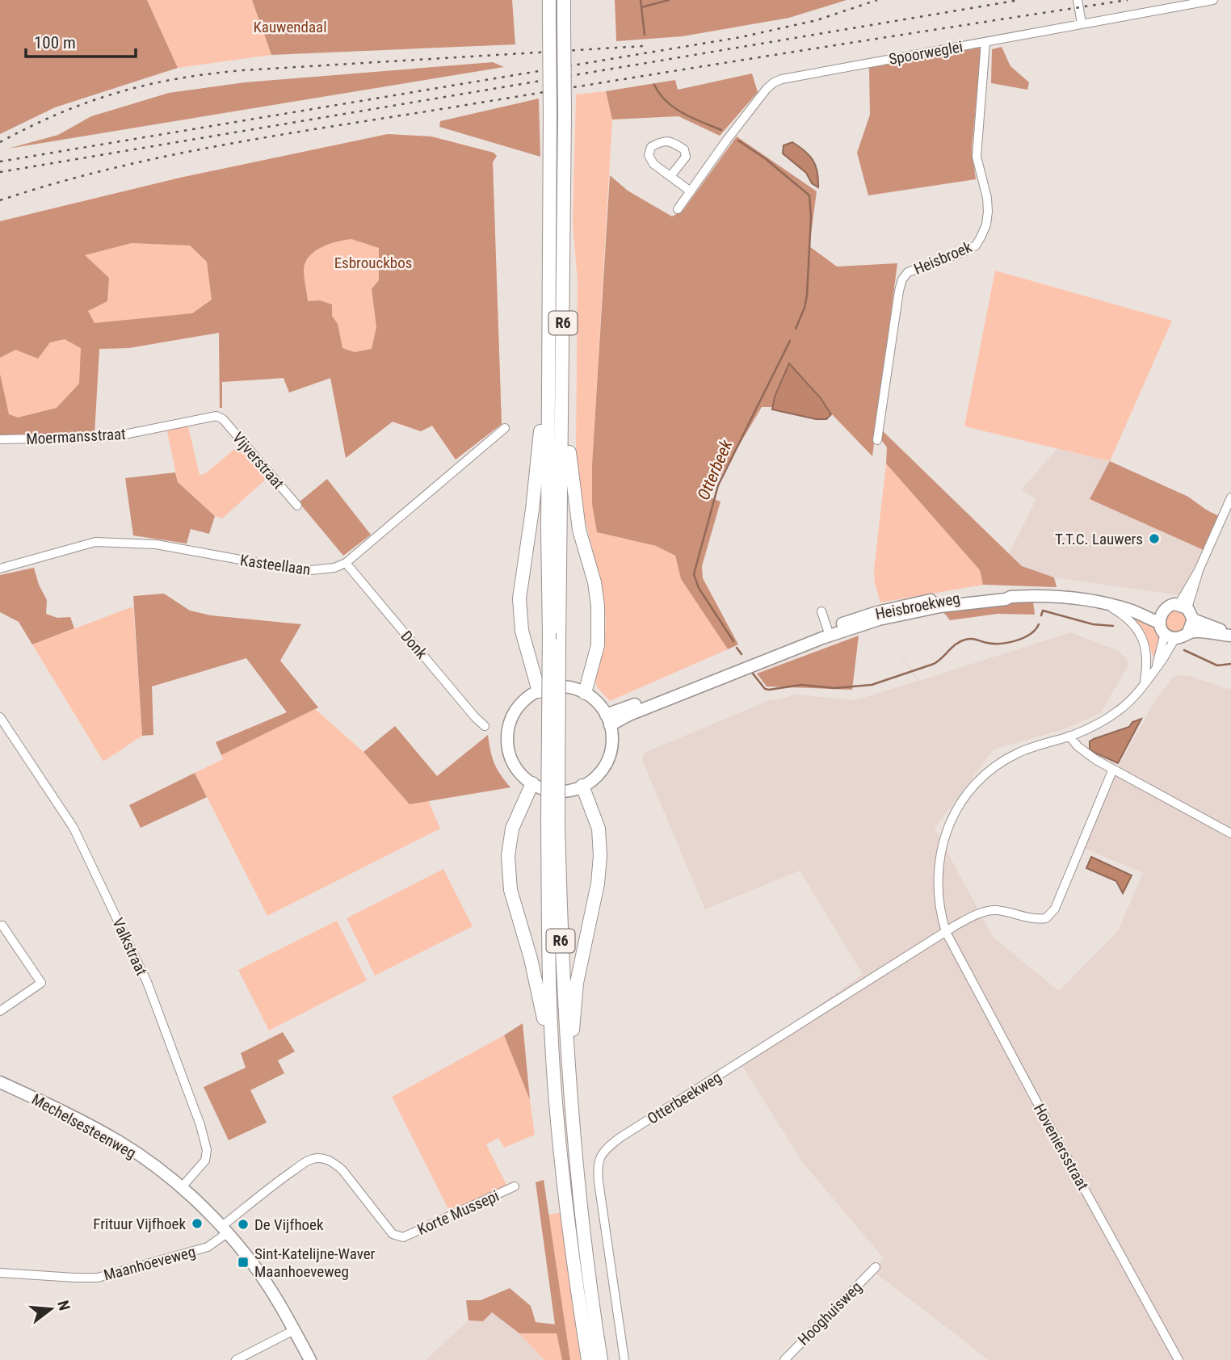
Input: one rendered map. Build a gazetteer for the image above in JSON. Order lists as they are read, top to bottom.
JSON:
{
  "streets": {
    "highway": ["R6"],
    "main road": ["Heisbroekweg", "Mechelsesteenweg"],
    "street": [
      "Spoorweglei",
      "Heisbroek",
      "Moermansstraat",
      "Vijverstraat",
      "Kasteellaan",
      "Donk",
      "Valkstraat",
      "Otterbeekweg",
      "Hoveniersstraat",
      "Korte Mussepi",
      "Maanhoeveweg",
      "Hooghuisweg"
    ]
  },
  "crossings": [
    ["Spoorweglei", "Heisbroek"],
    ["Moermansstraat", "Vijverstraat"],
    ["Kasteellaan", "Donk"],
    ["Heisbroekweg", "Hoveniersstraat"],
    ["Valkstraat", "Mechelsesteenweg"],
    ["Otterbeekweg", "Hoveniersstraat"],
    ["Mechelsesteenweg", "Korte Mussepi"],
    ["Mechelsesteenweg", "Maanhoeveweg"],
    ["Korte Mussepi", "Maanhoeveweg"]
  ],
  "water": ["Otterbeek"],
  "parks": ["Kauwendaal", "Esbrouckbos"],
  "places": {
    "other": ["T.T.C. Lauwers", "Frituur Vijfhoek", "De Vijfhoek"],
    "transit": ["Sint-Katelijne-Waver Maanhoeveweg"]
  },
  "scale_bar": "100 m",
  "north": "right"
}
